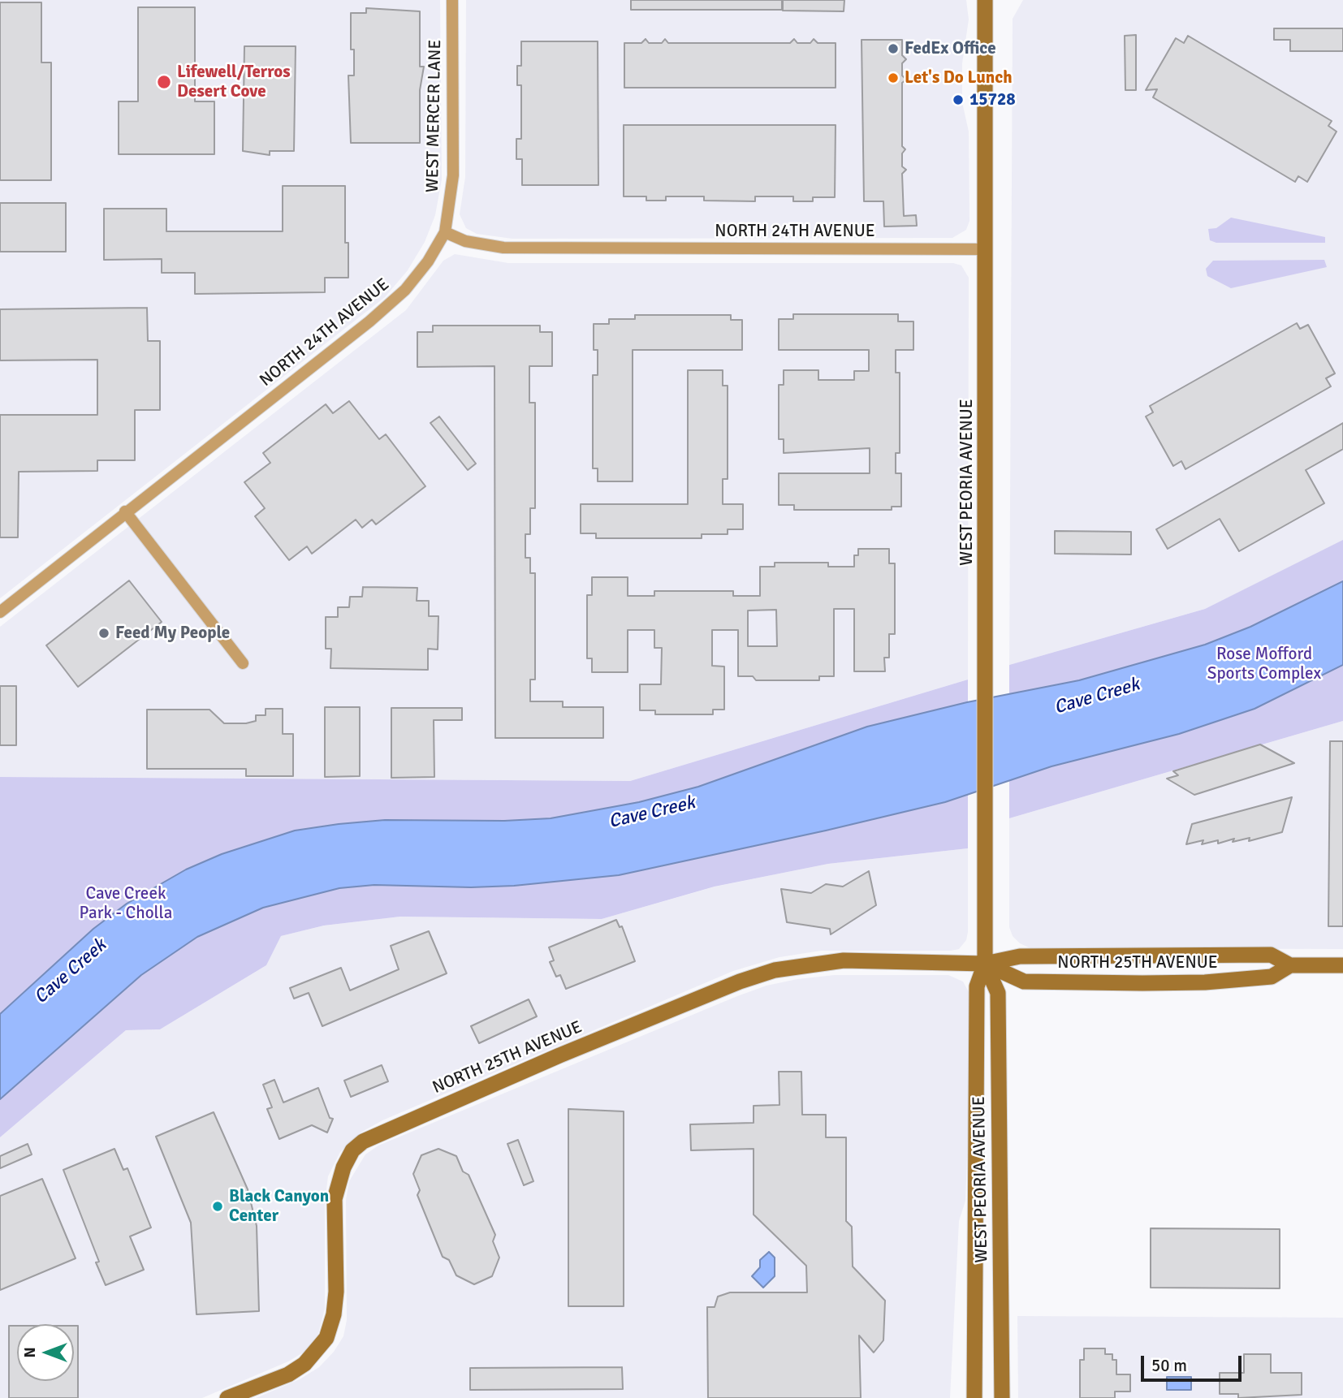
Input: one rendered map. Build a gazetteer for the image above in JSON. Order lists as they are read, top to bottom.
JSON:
{
  "streets": {
    "main road": ["WEST PEORIA AVENUE", "NORTH 25TH AVENUE"],
    "street": ["WEST MERCER LANE", "NORTH 24TH AVENUE"]
  },
  "crossings": [
    ["WEST MERCER LANE", "NORTH 24TH AVENUE"],
    ["NORTH 24TH AVENUE", "WEST PEORIA AVENUE"],
    ["WEST PEORIA AVENUE", "NORTH 25TH AVENUE"]
  ],
  "water": ["Cave Creek"],
  "parks": ["Rose Mofford Sports Complex", "Cave Creek Park - Cholla"],
  "places": [
    "FedEx Office",
    "Let's Do Lunch",
    "Lifewell/Terros Desert Cove",
    "15728",
    "Feed My People",
    "Black Canyon Center"
  ],
  "scale_bar": "50 m",
  "north": "left"
}
